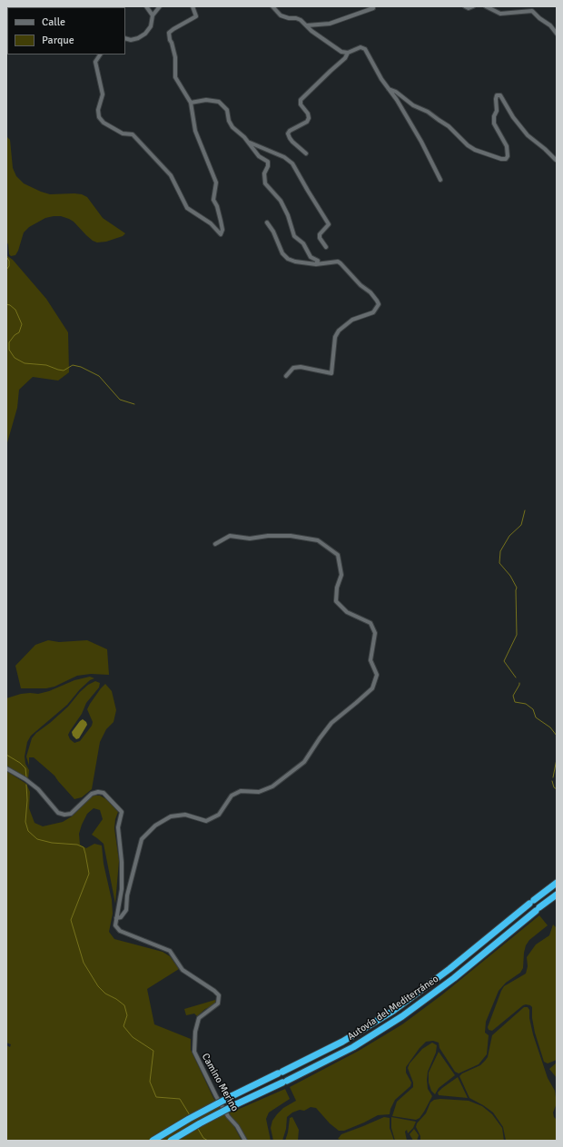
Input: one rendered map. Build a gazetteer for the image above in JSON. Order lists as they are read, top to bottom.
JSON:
{
  "streets": {
    "highway": ["Autovía del Mediterráneo"],
    "street": ["Camino Merino"]
  },
  "legend": ["Calle", "Parque"]
}
